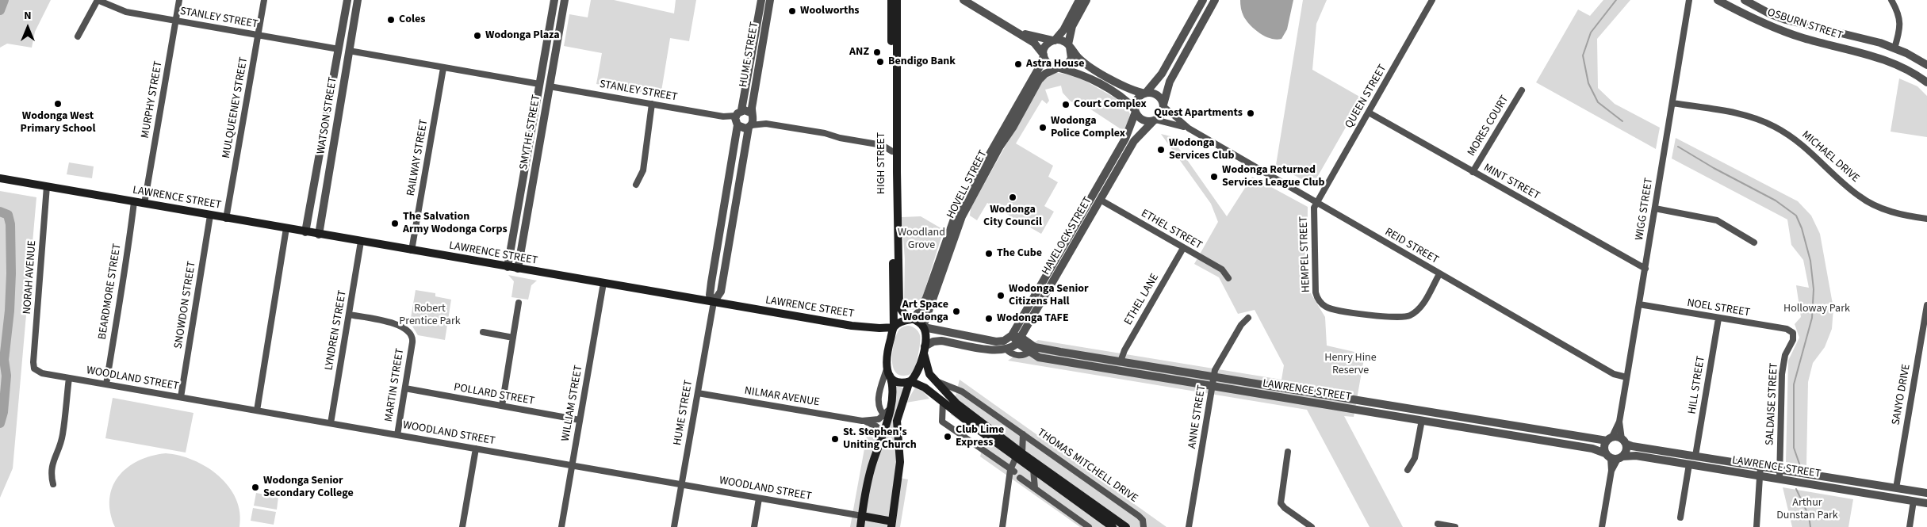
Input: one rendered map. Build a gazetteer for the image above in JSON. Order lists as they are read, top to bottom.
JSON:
{
  "streets": {
    "main road": ["HIGH STREET", "LAWRENCE STREET"],
    "street": [
      "STANLEY STREET",
      "OSBURN STREET",
      "HUME STREET",
      "QUEEN STREET",
      "MURPHY STREET",
      "MULQUEENEY STREET",
      "WATSON STREET",
      "MORES COURT",
      "SMYTHE STREET",
      "MICHAEL DRIVE",
      "RAILWAY STREET",
      "MINT STREET",
      "HOVELL STREET",
      "WIGG STREET",
      "ETHEL STREET",
      "HAVELOCK STREET",
      "REID STREET",
      "HEMPEL STREET",
      "NORAH AVENUE",
      "BEARDMORE STREET",
      "ETHEL LANE",
      "SNOWDON STREET",
      "NOEL STREET",
      "LYNDREN STREET",
      "WOODLAND STREET",
      "MARTIN STREET",
      "HILL STREET",
      "POLLARD STREET",
      "SANYO DRIVE",
      "NILMAR AVENUE",
      "WILLIAM STREET",
      "SALDAISE STREET",
      "ANNE STREET",
      "THOMAS MITCHELL DRIVE"
    ]
  },
  "crossings": [
    ["STANLEY STREET", "HUME STREET"],
    ["STANLEY STREET", "MURPHY STREET"],
    ["STANLEY STREET", "MULQUEENEY STREET"],
    ["STANLEY STREET", "WATSON STREET"],
    ["STANLEY STREET", "SMYTHE STREET"],
    ["HUME STREET", "LAWRENCE STREET"],
    ["HUME STREET", "WOODLAND STREET"],
    ["HUME STREET", "NILMAR AVENUE"],
    ["QUEEN STREET", "MINT STREET"],
    ["QUEEN STREET", "REID STREET"],
    ["QUEEN STREET", "HEMPEL STREET"],
    ["MURPHY STREET", "LAWRENCE STREET"],
    ["MULQUEENEY STREET", "LAWRENCE STREET"],
    ["WATSON STREET", "LAWRENCE STREET"],
    ["MORES COURT", "MINT STREET"],
    ["SMYTHE STREET", "LAWRENCE STREET"],
    ["MICHAEL DRIVE", "WIGG STREET"],
    ["RAILWAY STREET", "LAWRENCE STREET"],
    ["HIGH STREET", "HOVELL STREET"],
    ["HIGH STREET", "LAWRENCE STREET"],
    ["MINT STREET", "WIGG STREET"],
    ["HOVELL STREET", "LAWRENCE STREET"],
    ["LAWRENCE STREET", "WIGG STREET"],
    ["LAWRENCE STREET", "HAVELOCK STREET"],
    ["LAWRENCE STREET", "NORAH AVENUE"],
    ["LAWRENCE STREET", "BEARDMORE STREET"],
    ["LAWRENCE STREET", "ETHEL LANE"],
    ["LAWRENCE STREET", "SNOWDON STREET"],
    ["LAWRENCE STREET", "LYNDREN STREET"],
    ["LAWRENCE STREET", "HILL STREET"],
    ["LAWRENCE STREET", "SANYO DRIVE"],
    ["LAWRENCE STREET", "WILLIAM STREET"],
    ["LAWRENCE STREET", "SALDAISE STREET"],
    ["LAWRENCE STREET", "ANNE STREET"],
    ["WIGG STREET", "REID STREET"],
    ["WIGG STREET", "NOEL STREET"],
    ["ETHEL STREET", "HAVELOCK STREET"],
    ["ETHEL STREET", "ETHEL LANE"],
    ["HAVELOCK STREET", "REID STREET"],
    ["REID STREET", "HEMPEL STREET"],
    ["NORAH AVENUE", "WOODLAND STREET"],
    ["BEARDMORE STREET", "WOODLAND STREET"],
    ["SNOWDON STREET", "WOODLAND STREET"],
    ["NOEL STREET", "HILL STREET"],
    ["NOEL STREET", "SALDAISE STREET"],
    ["LYNDREN STREET", "WOODLAND STREET"],
    ["LYNDREN STREET", "MARTIN STREET"],
    ["WOODLAND STREET", "MARTIN STREET"],
    ["WOODLAND STREET", "WILLIAM STREET"],
    ["MARTIN STREET", "POLLARD STREET"],
    ["POLLARD STREET", "WILLIAM STREET"]
  ],
  "parks": [
    "Woodland Grove",
    "Robert Prentice Park",
    "Holloway Park",
    "Henry Hine Reserve",
    "Arthur Dunstan Park"
  ],
  "places": [
    "Woolworths",
    "Coles",
    "Wodonga Plaza",
    "ANZ",
    "Bendigo Bank",
    "Astra House",
    "Wodonga West Primary School",
    "Court Complex",
    "Quest Apartments",
    "Wodonga Police Complex",
    "Wodonga Services Club",
    "Wodonga Returned Services League Club",
    "Wodonga City Council",
    "The Salvation Army Wodonga Corps",
    "The Cube",
    "Wodonga Senior Citizens Hall",
    "Art Space Wodonga",
    "Wodonga TAFE",
    "Club Lime Express",
    "St. Stephen's Uniting Church",
    "Wodonga Senior Secondary College"
  ],
  "north": "top"
}
